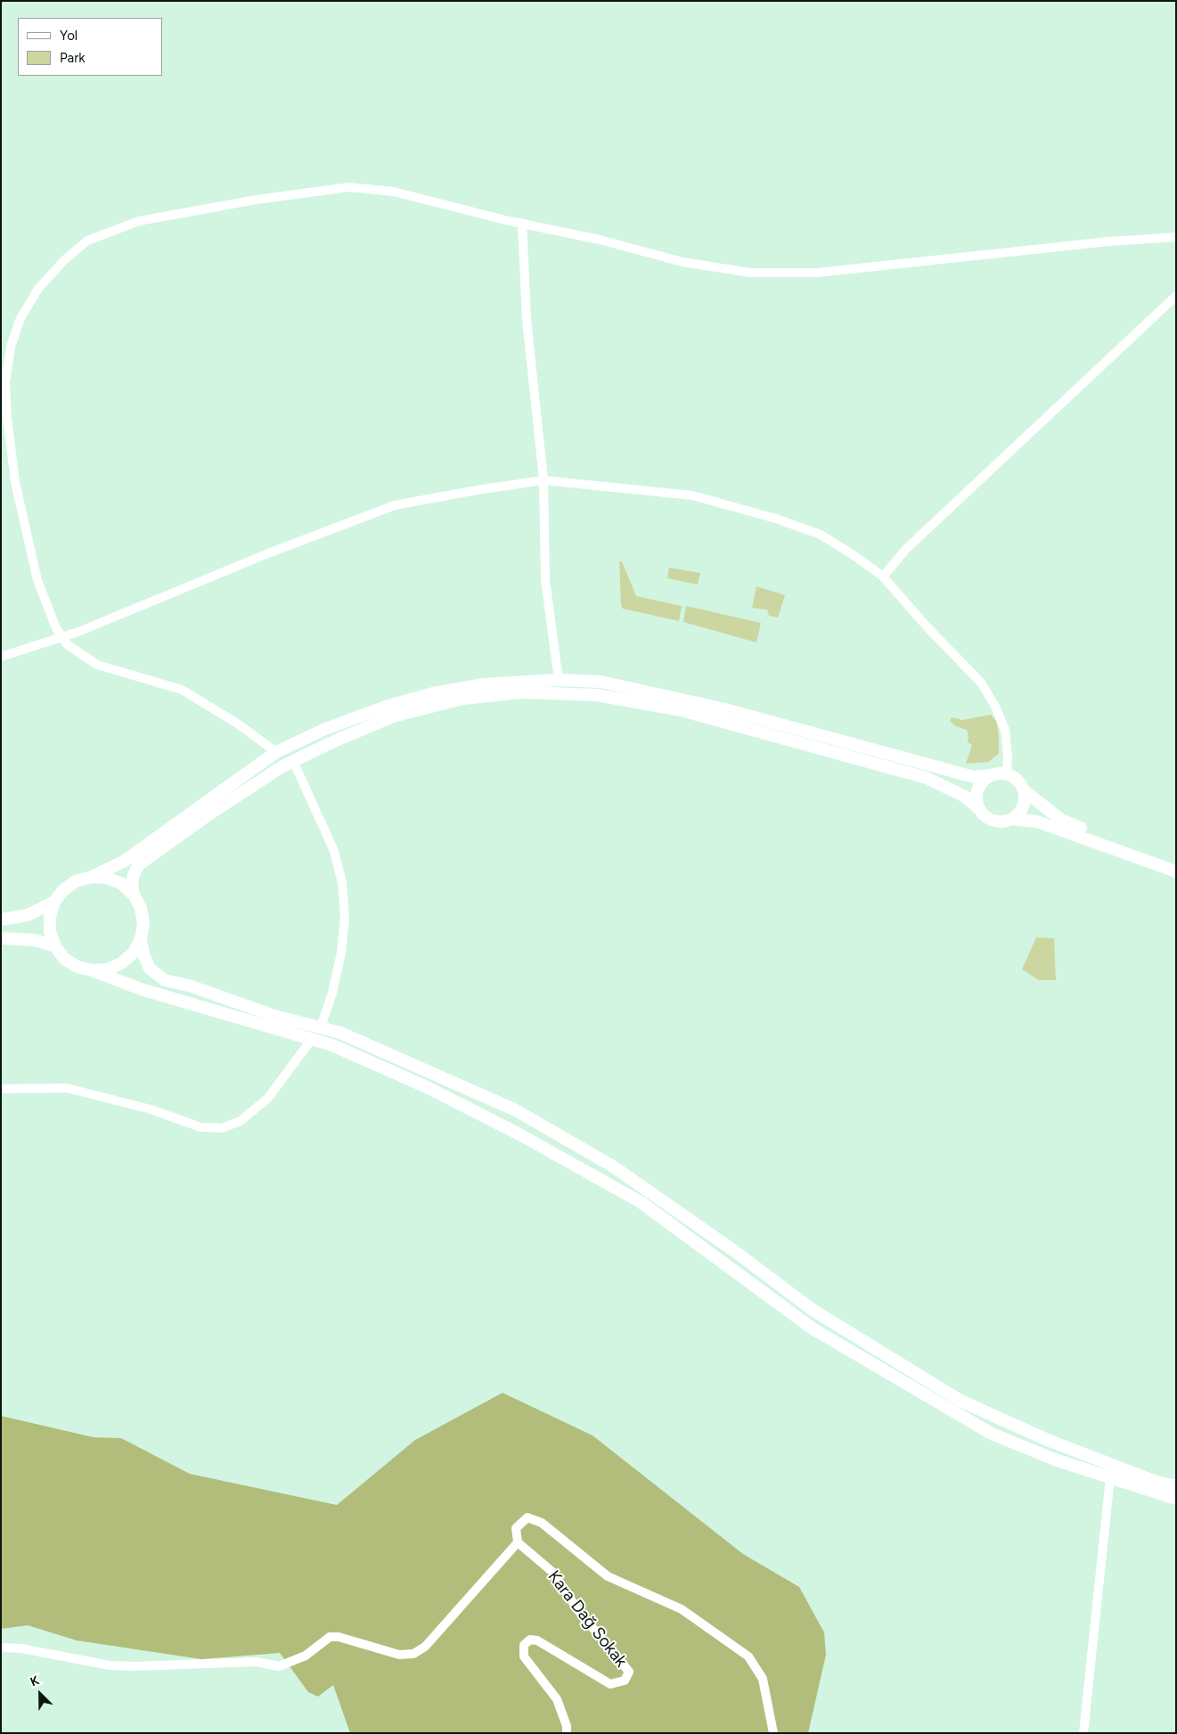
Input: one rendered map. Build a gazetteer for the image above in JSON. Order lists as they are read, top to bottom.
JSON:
{
  "streets": {
    "street": ["Kara Dağ Sokak"]
  },
  "legend": ["Yol", "Park"],
  "north": "top left"
}
